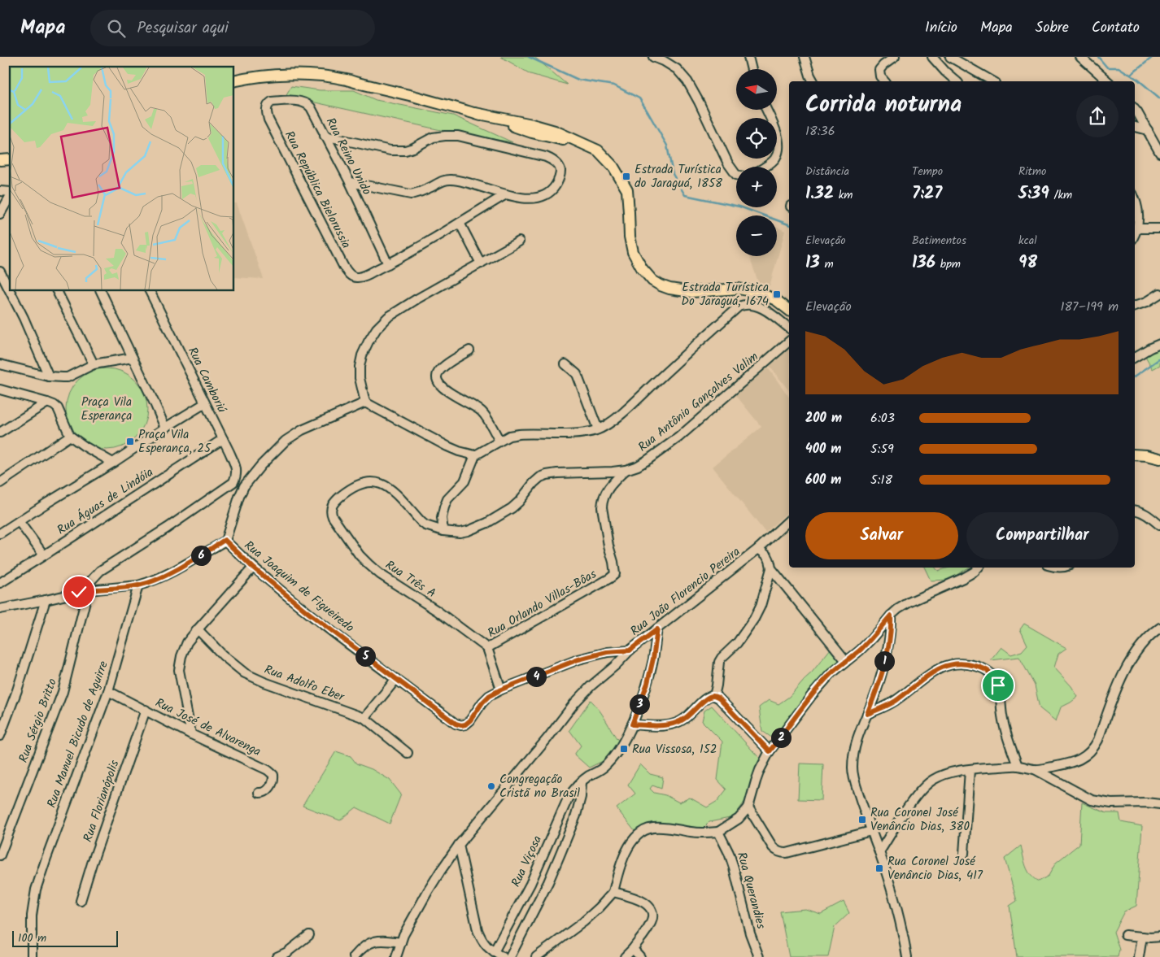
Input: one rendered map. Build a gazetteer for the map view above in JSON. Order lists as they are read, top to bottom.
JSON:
{
  "streets": {
    "street": [
      "Rua Reino Unido",
      "Rua República Bielorussia",
      "Rua Camboriú",
      "Rua Antônio Gonçalves Valim",
      "Rua Águas de Lindóia",
      "Rua Três A",
      "Rua Joaquim de Figueiredo",
      "Rua João Florencio Pereira",
      "Rua Orlando Villas-Bôas",
      "Rua Adolfo Eber",
      "Rua Sérgio Britto",
      "Rua José de Alvarenga",
      "Rua Manuel Bicudo de Aguirre",
      "Rua Florianópolis",
      "Rua Viçosa",
      "Rua Querandies"
    ]
  },
  "crossings": [
    ["Rua Reino Unido", "Rua República Bielorussia"],
    ["Rua Camboriú", "Rua Águas de Lindóia"],
    ["Rua Camboriú", "Rua Sérgio Britto"],
    ["Rua Antônio Gonçalves Valim", "Rua Três A"],
    ["Rua Antônio Gonçalves Valim", "Rua Orlando Villas-Bôas"],
    ["Rua Três A", "Rua Orlando Villas-Bôas"],
    ["Rua João Florencio Pereira", "Rua Viçosa"],
    ["Rua José de Alvarenga", "Rua Manuel Bicudo de Aguirre"],
    ["Rua José de Alvarenga", "Rua Florianópolis"]
  ],
  "parks": ["Praça Vila Esperança"],
  "places": {
    "transit": [
      "Estrada Turística do Jaraguá, 1858",
      "Estrada Turística Do Jaraguá, 1674",
      "Praça Vila Esperança, 25",
      "Rua Vissosa, 152",
      "Rua Coronel José Venâncio Dias, 380",
      "Rua Coronel José Venâncio Dias, 417"
    ],
    "other": ["Congregação Cristã no Brasil"]
  },
  "scale_bar": "100 m",
  "north": "left",
  "page": {
    "header": "Mapa",
    "search": "Pesquisar aqui",
    "nav": [
      "Início",
      "Mapa",
      "Sobre",
      "Contato"
    ],
    "map_buttons": ["+", "−"],
    "heading": ["Corrida noturna", "18:36"],
    "stats": [
      ["Distância", "1.32 km"],
      ["Tempo", "7:27"],
      ["Ritmo", "5:39 /km"],
      ["Elevação", "13 m"],
      ["Batimentos", "136 bpm"],
      ["kcal", "98"]
    ],
    "chart": ["Elevação", "187–199 m"],
    "list": [
      {
        "name": "200 m",
        "note": "6:03"
      },
      {
        "name": "400 m",
        "note": "5:59"
      },
      {
        "name": "600 m",
        "note": "5:18"
      }
    ],
    "buttons": ["Salvar", "Compartilhar"],
    "pins": [
      "6",
      "5",
      "1",
      "4",
      "3",
      "2"
    ],
    "scale": "100 m"
  }
}
